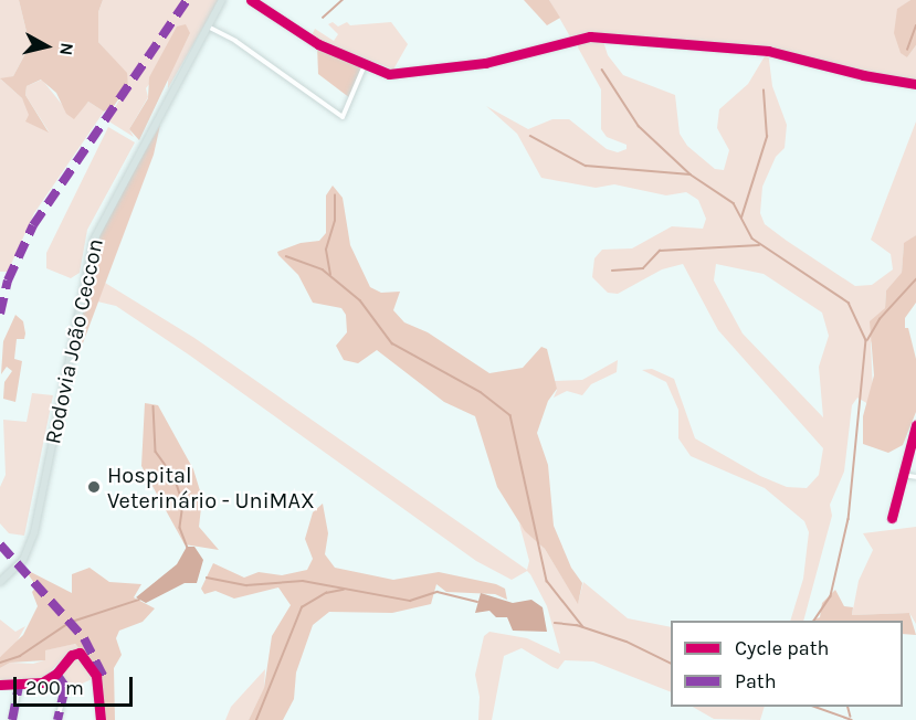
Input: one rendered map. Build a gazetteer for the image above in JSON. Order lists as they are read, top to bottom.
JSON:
{
  "streets": {
    "main road": ["Rodovia João Ceccon"]
  },
  "places": ["Hospital Veterinário - UniMAX"],
  "legend": ["Cycle path", "Path"],
  "scale_bar": "200 m",
  "north": "right"
}
